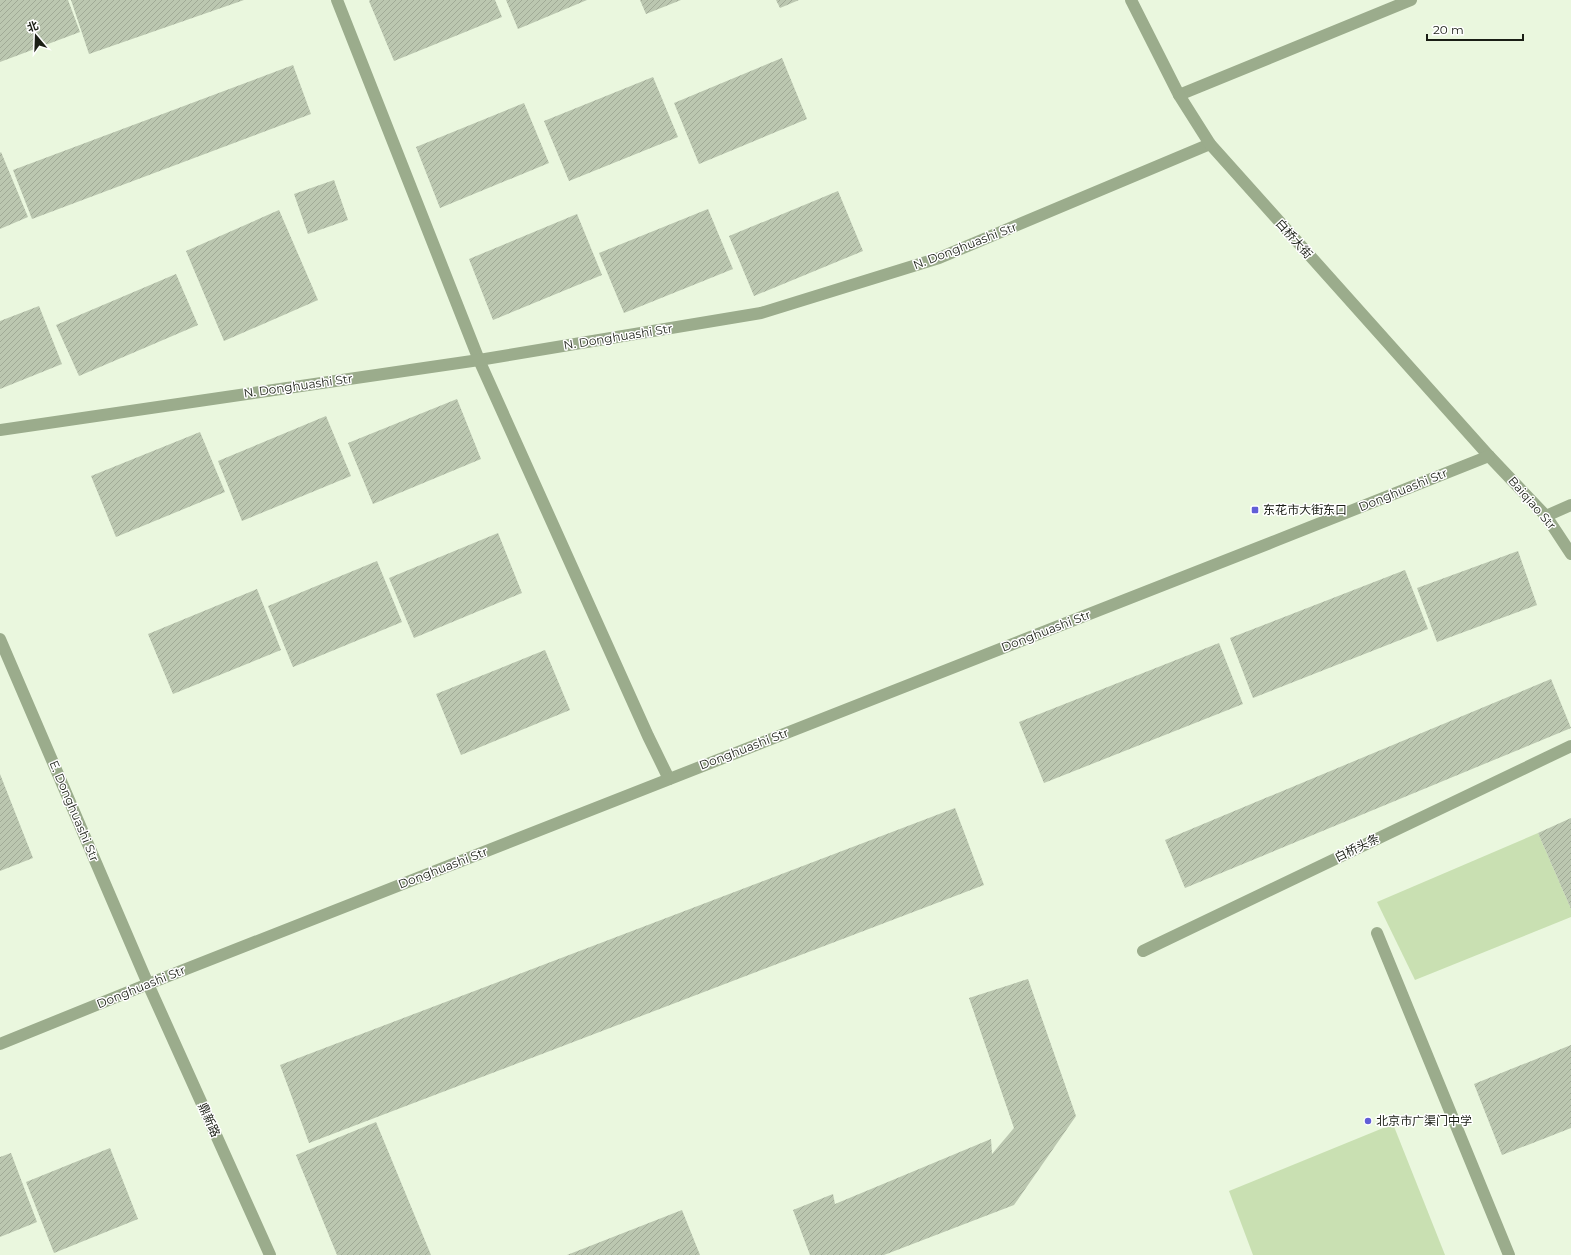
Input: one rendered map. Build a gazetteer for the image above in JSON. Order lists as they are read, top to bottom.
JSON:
{
  "streets": {
    "street": [
      "白桥大街",
      "N. Donghuashi Str",
      "Donghuashi Str",
      "Baiqiao Str",
      "E. Donghuashi Str",
      "白桥头条",
      "鼎新路"
    ]
  },
  "crossings": [
    ["白桥大街", "N. Donghuashi Str"],
    ["白桥大街", "Donghuashi Str"],
    ["白桥大街", "Baiqiao Str"],
    ["Donghuashi Str", "Baiqiao Str"],
    ["Donghuashi Str", "E. Donghuashi Str"],
    ["Donghuashi Str", "鼎新路"],
    ["E. Donghuashi Str", "鼎新路"]
  ],
  "places": {
    "transit": ["东花市大街东口"],
    "other": ["北京市广渠门中学"]
  },
  "scale_bar": "20 m",
  "north": "top"
}
